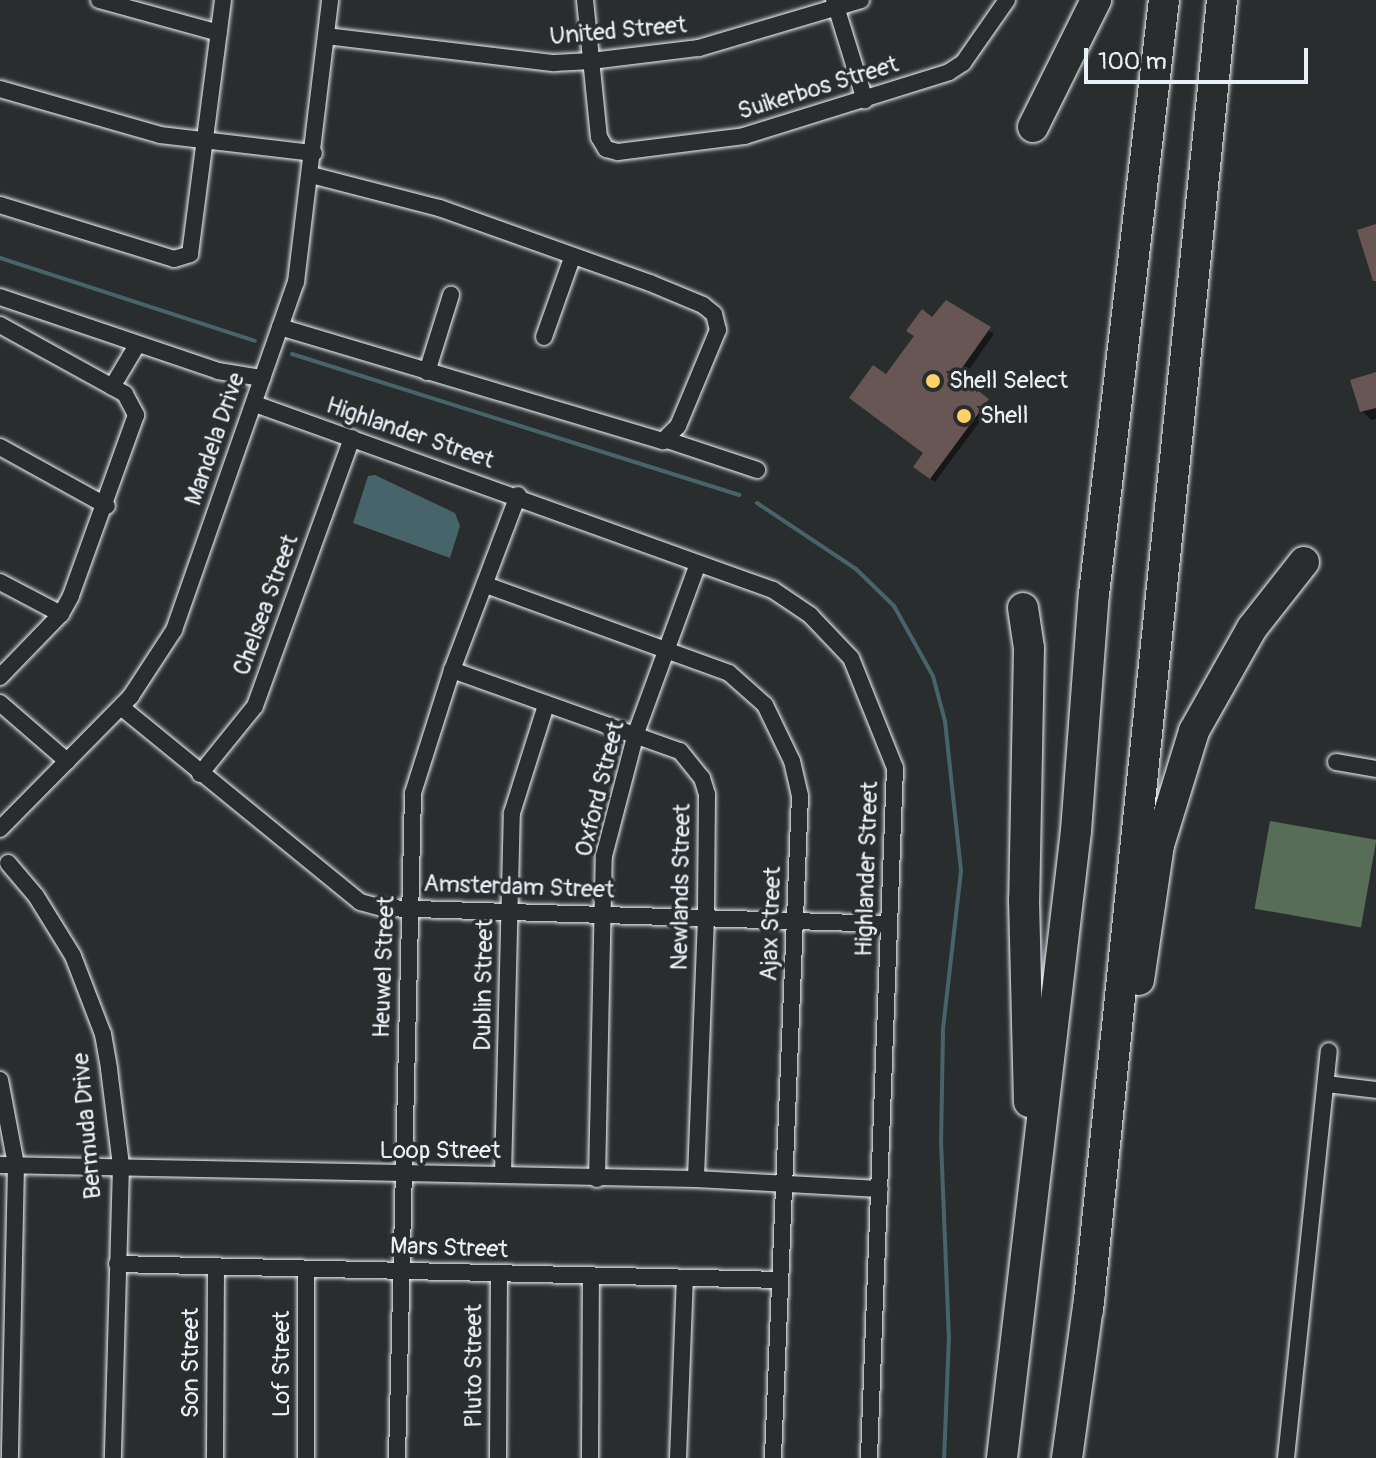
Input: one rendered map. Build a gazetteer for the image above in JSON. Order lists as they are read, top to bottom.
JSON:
{
  "streets": {
    "street": [
      "United Street",
      "Suikerbos Street",
      "Highlander Street",
      "Mandela Drive",
      "Chelsea Street",
      "Oxford Street",
      "Amsterdam Street",
      "Newlands Street",
      "Ajax Street",
      "Heuwel Street",
      "Dublin Street",
      "Bermuda Drive",
      "Loop Street",
      "Mars Street",
      "Son Street",
      "Lof Street",
      "Pluto Street"
    ]
  },
  "crossings": [
    ["United Street", "Suikerbos Street"],
    ["United Street", "Mandela Drive"],
    ["Highlander Street", "Mandela Drive"],
    ["Highlander Street", "Chelsea Street"],
    ["Highlander Street", "Oxford Street"],
    ["Highlander Street", "Amsterdam Street"],
    ["Highlander Street", "Heuwel Street"],
    ["Highlander Street", "Loop Street"],
    ["Mandela Drive", "Amsterdam Street"],
    ["Chelsea Street", "Amsterdam Street"],
    ["Oxford Street", "Amsterdam Street"],
    ["Oxford Street", "Newlands Street"],
    ["Oxford Street", "Ajax Street"],
    ["Oxford Street", "Loop Street"],
    ["Amsterdam Street", "Newlands Street"],
    ["Amsterdam Street", "Ajax Street"],
    ["Amsterdam Street", "Heuwel Street"],
    ["Amsterdam Street", "Dublin Street"],
    ["Newlands Street", "Heuwel Street"],
    ["Newlands Street", "Dublin Street"],
    ["Newlands Street", "Loop Street"],
    ["Ajax Street", "Heuwel Street"],
    ["Ajax Street", "Loop Street"],
    ["Ajax Street", "Mars Street"],
    ["Heuwel Street", "Loop Street"],
    ["Heuwel Street", "Mars Street"],
    ["Dublin Street", "Loop Street"],
    ["Bermuda Drive", "Loop Street"],
    ["Bermuda Drive", "Mars Street"],
    ["Mars Street", "Son Street"],
    ["Mars Street", "Lof Street"],
    ["Mars Street", "Pluto Street"]
  ],
  "places": ["Shell Select", "Shell"],
  "scale_bar": "100 m"
}
